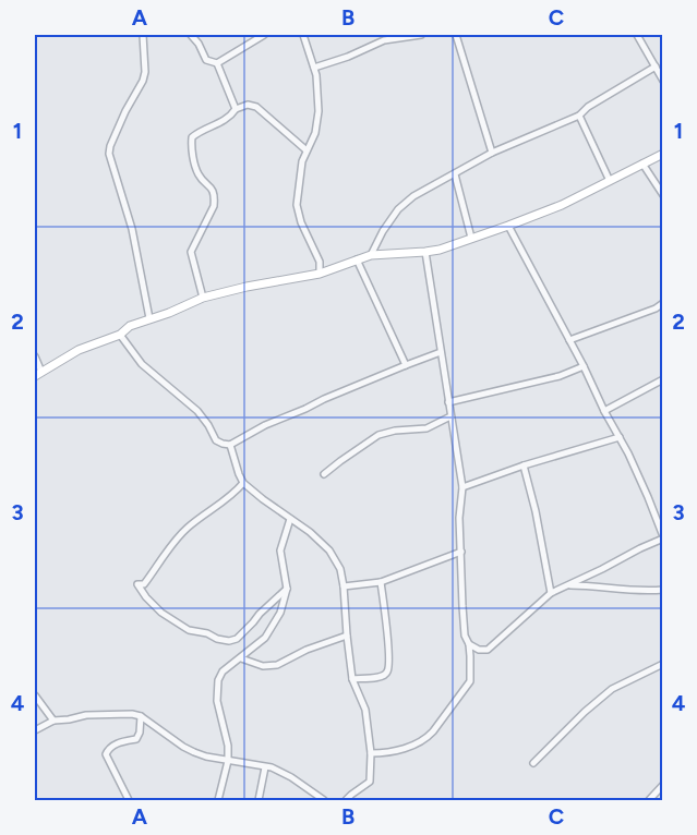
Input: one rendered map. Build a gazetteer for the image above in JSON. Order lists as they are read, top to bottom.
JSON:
{
  "grid": {
    "columns": ["A", "B", "C"],
    "rows": [
      "1",
      "2",
      "3",
      "4"
    ]
  }
}
